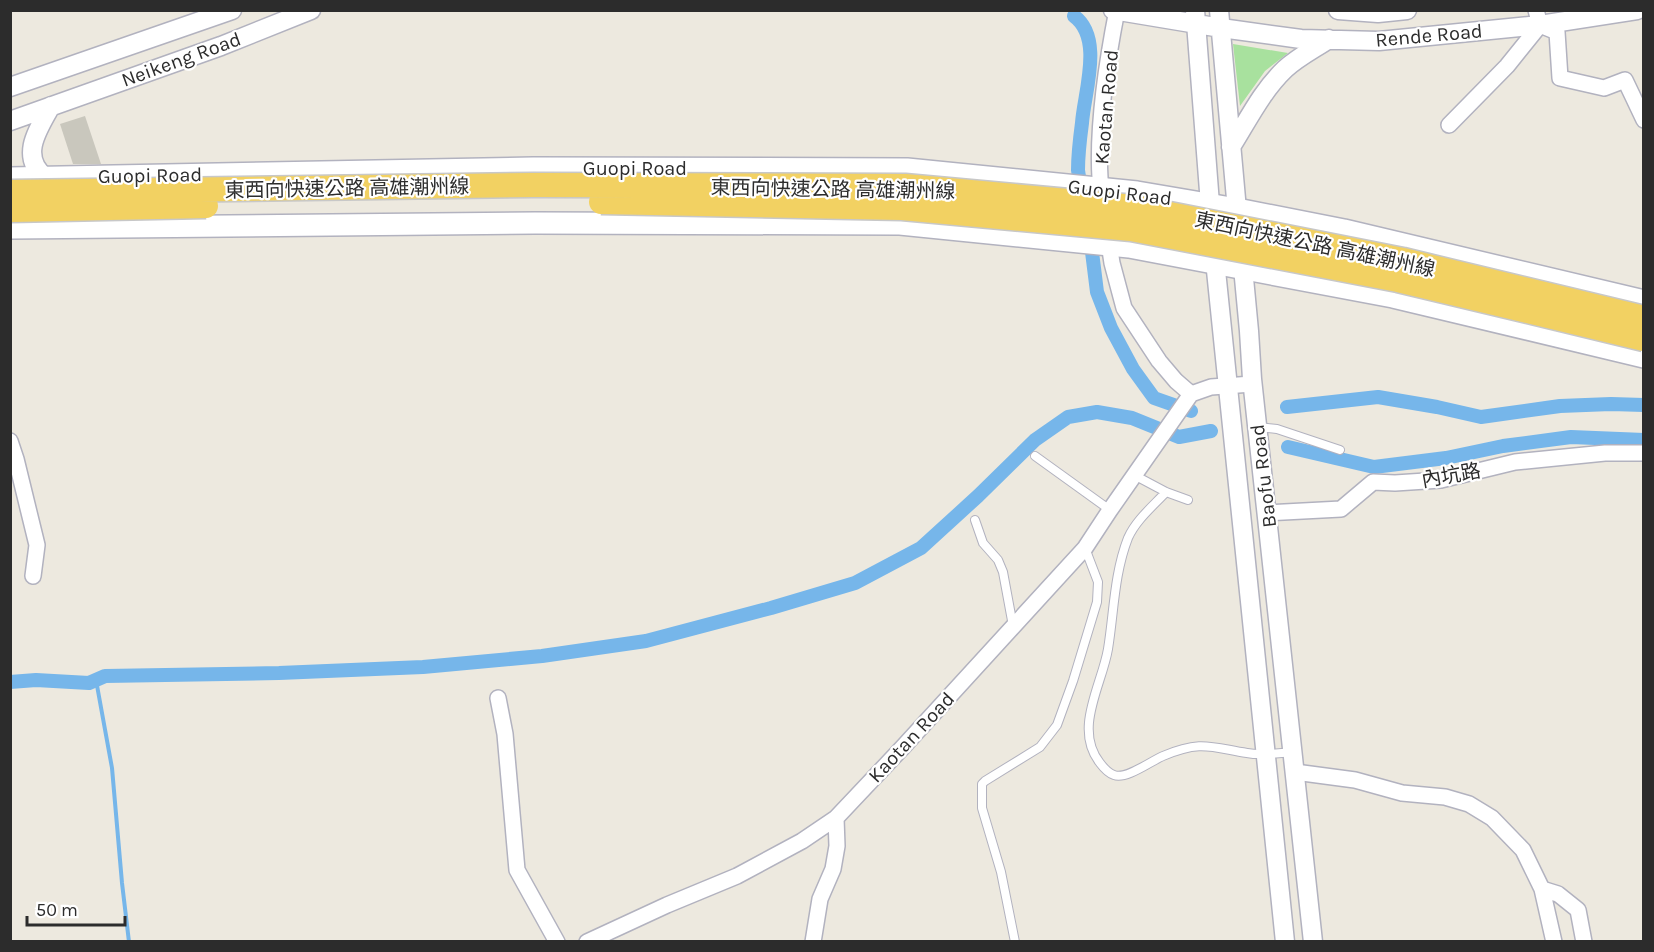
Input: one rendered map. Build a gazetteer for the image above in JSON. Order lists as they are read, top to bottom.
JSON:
{
  "streets": {
    "highway": ["東西向快速公路 高雄潮州線"],
    "main road": ["Guopi Road"],
    "street": [
      "Rende Road",
      "Neikeng Road",
      "Kaotan Road",
      "內坑路",
      "Baofu Road"
    ]
  },
  "crossings": [
    ["Rende Road", "Baofu Road"],
    ["Kaotan Road", "Guopi Road"],
    ["Guopi Road", "Baofu Road"],
    ["內坑路", "Baofu Road"]
  ],
  "scale_bar": "50 m"
}
